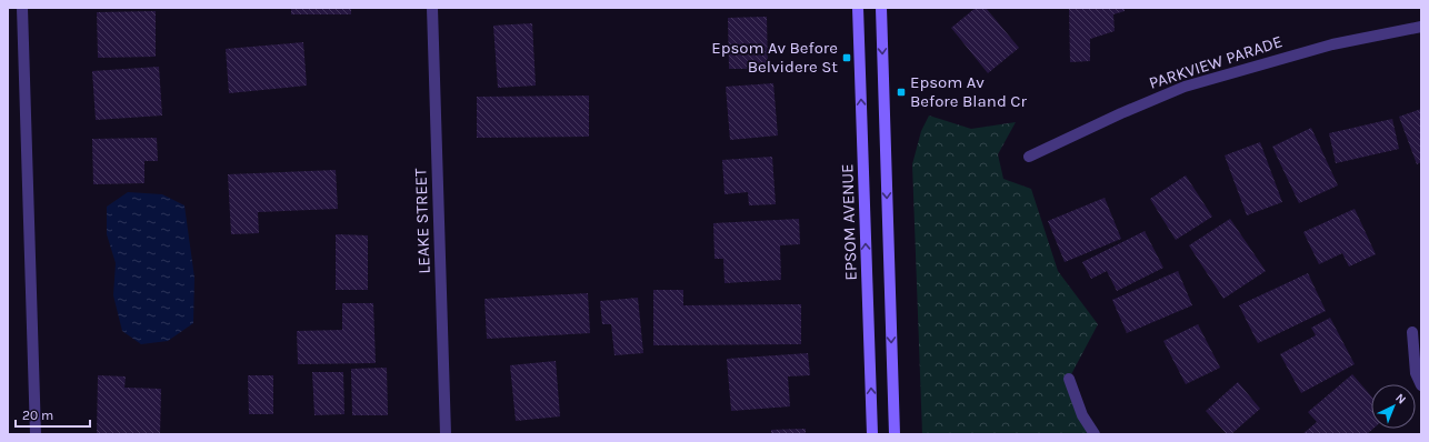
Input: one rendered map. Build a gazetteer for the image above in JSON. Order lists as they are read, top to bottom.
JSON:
{
  "streets": {
    "street": ["PARKVIEW PARADE", "LEAKE STREET", "EPSOM AVENUE"]
  },
  "places": {
    "transit": ["Epsom Av Before Belvidere St", "Epsom Av Before Bland Cr"]
  },
  "scale_bar": "20 m",
  "north": "top right"
}
